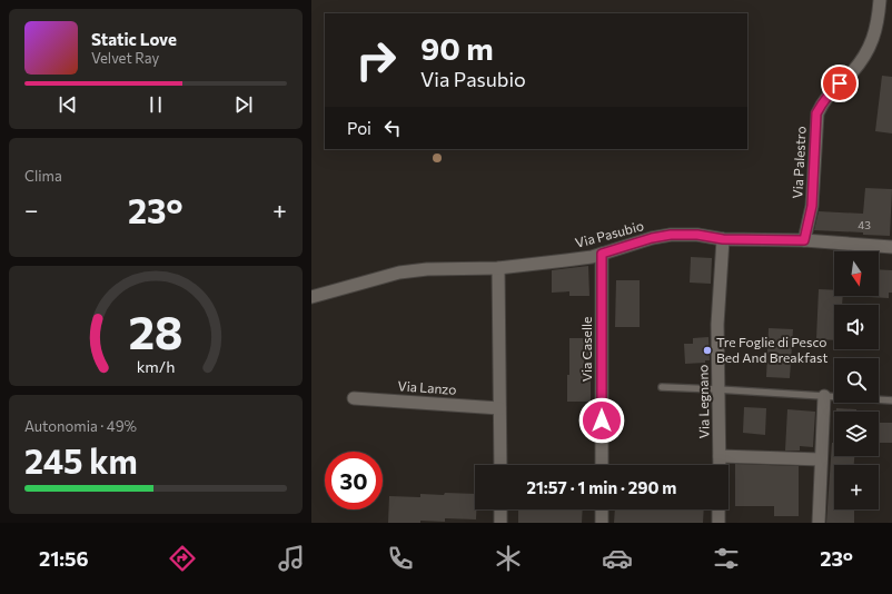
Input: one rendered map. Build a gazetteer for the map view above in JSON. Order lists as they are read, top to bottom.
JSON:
{
  "streets": {
    "street": [
      "Via Palestro",
      "Via Pasubio",
      "Via Caselle",
      "Via Lanzo",
      "Via Legnano"
    ]
  },
  "crossings": [
    ["Via Palestro", "Via Pasubio"],
    ["Via Pasubio", "Via Caselle"],
    ["Via Pasubio", "Via Legnano"]
  ],
  "places": ["Tre Foglie di Pesco Bed And Breakfast"],
  "house_numbers": ["43"],
  "north": "bottom",
  "page": {
    "turn": ["90 m", "Via Pasubio"],
    "song": ["Static Love", "Velvet Ray"],
    "then": "Poi",
    "tile": [
      "Clima",
      ["Autonomia · 49%", "245 km"]
    ],
    "heat": ["−", "23°", "+"],
    "map_buttons": "+",
    "limit": "30",
    "trip": "21:57 · 1 min · 290 m",
    "tabs": ["21:56", "23°"],
    "gauge": ["28", "km/h"]
  }
}
